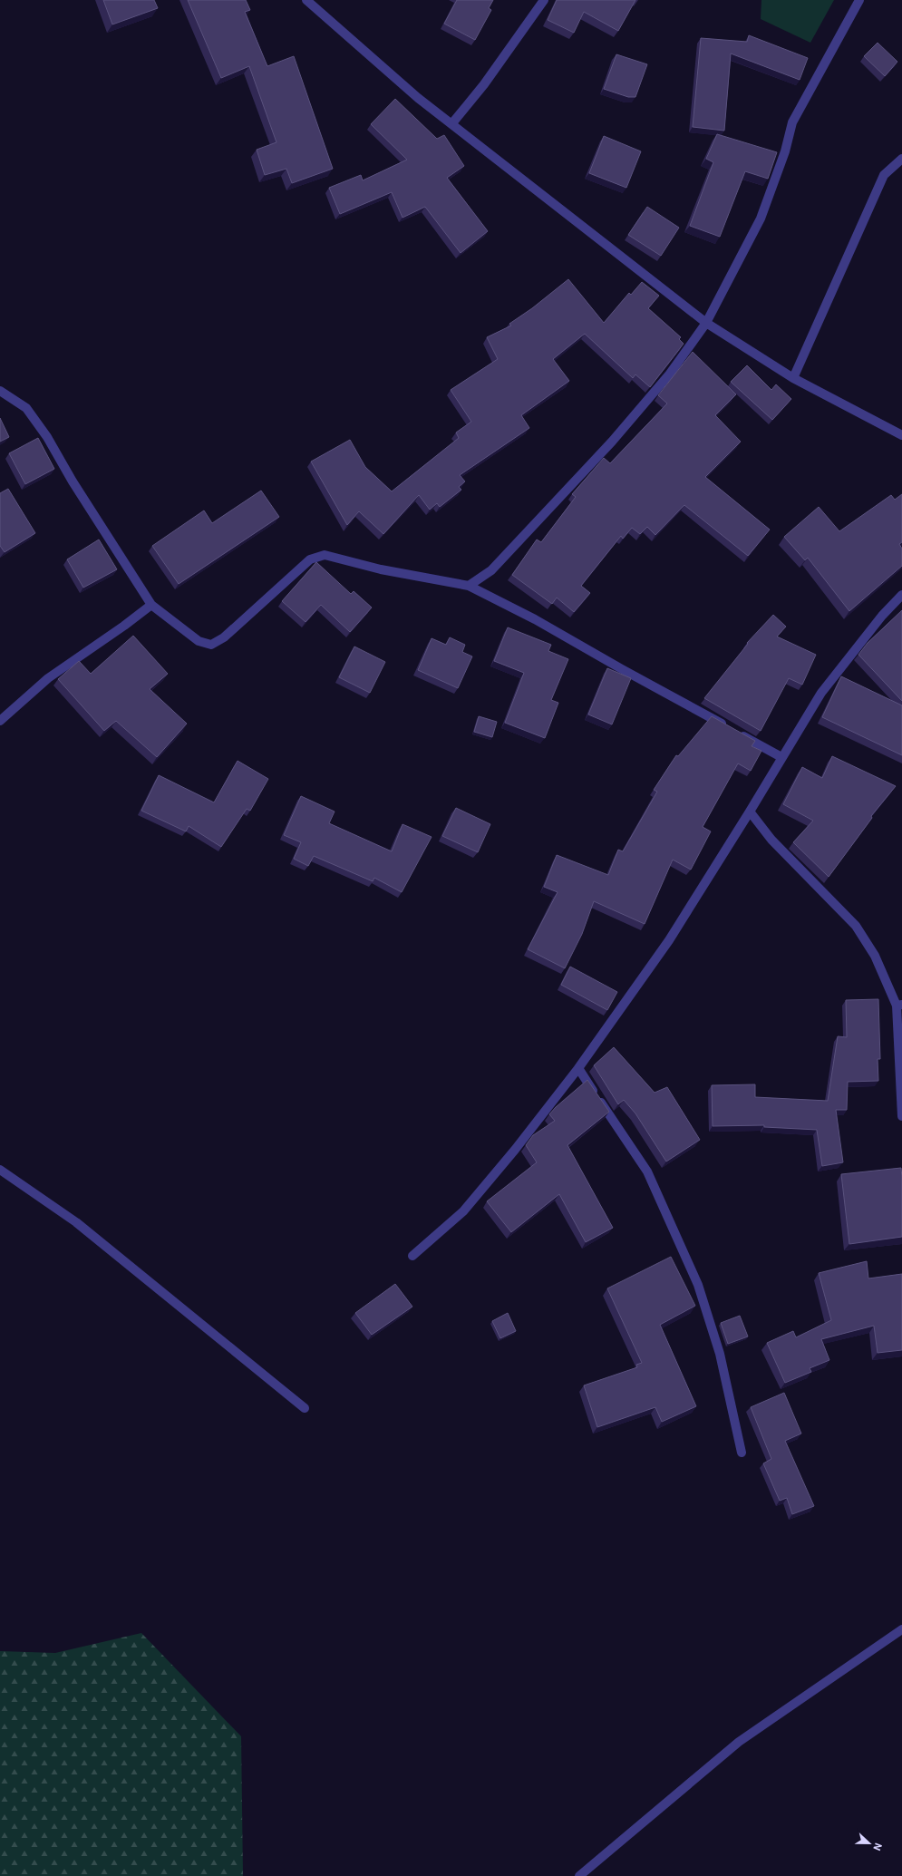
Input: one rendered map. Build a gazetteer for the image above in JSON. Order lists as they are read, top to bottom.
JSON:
{
  "north": "right"
}
